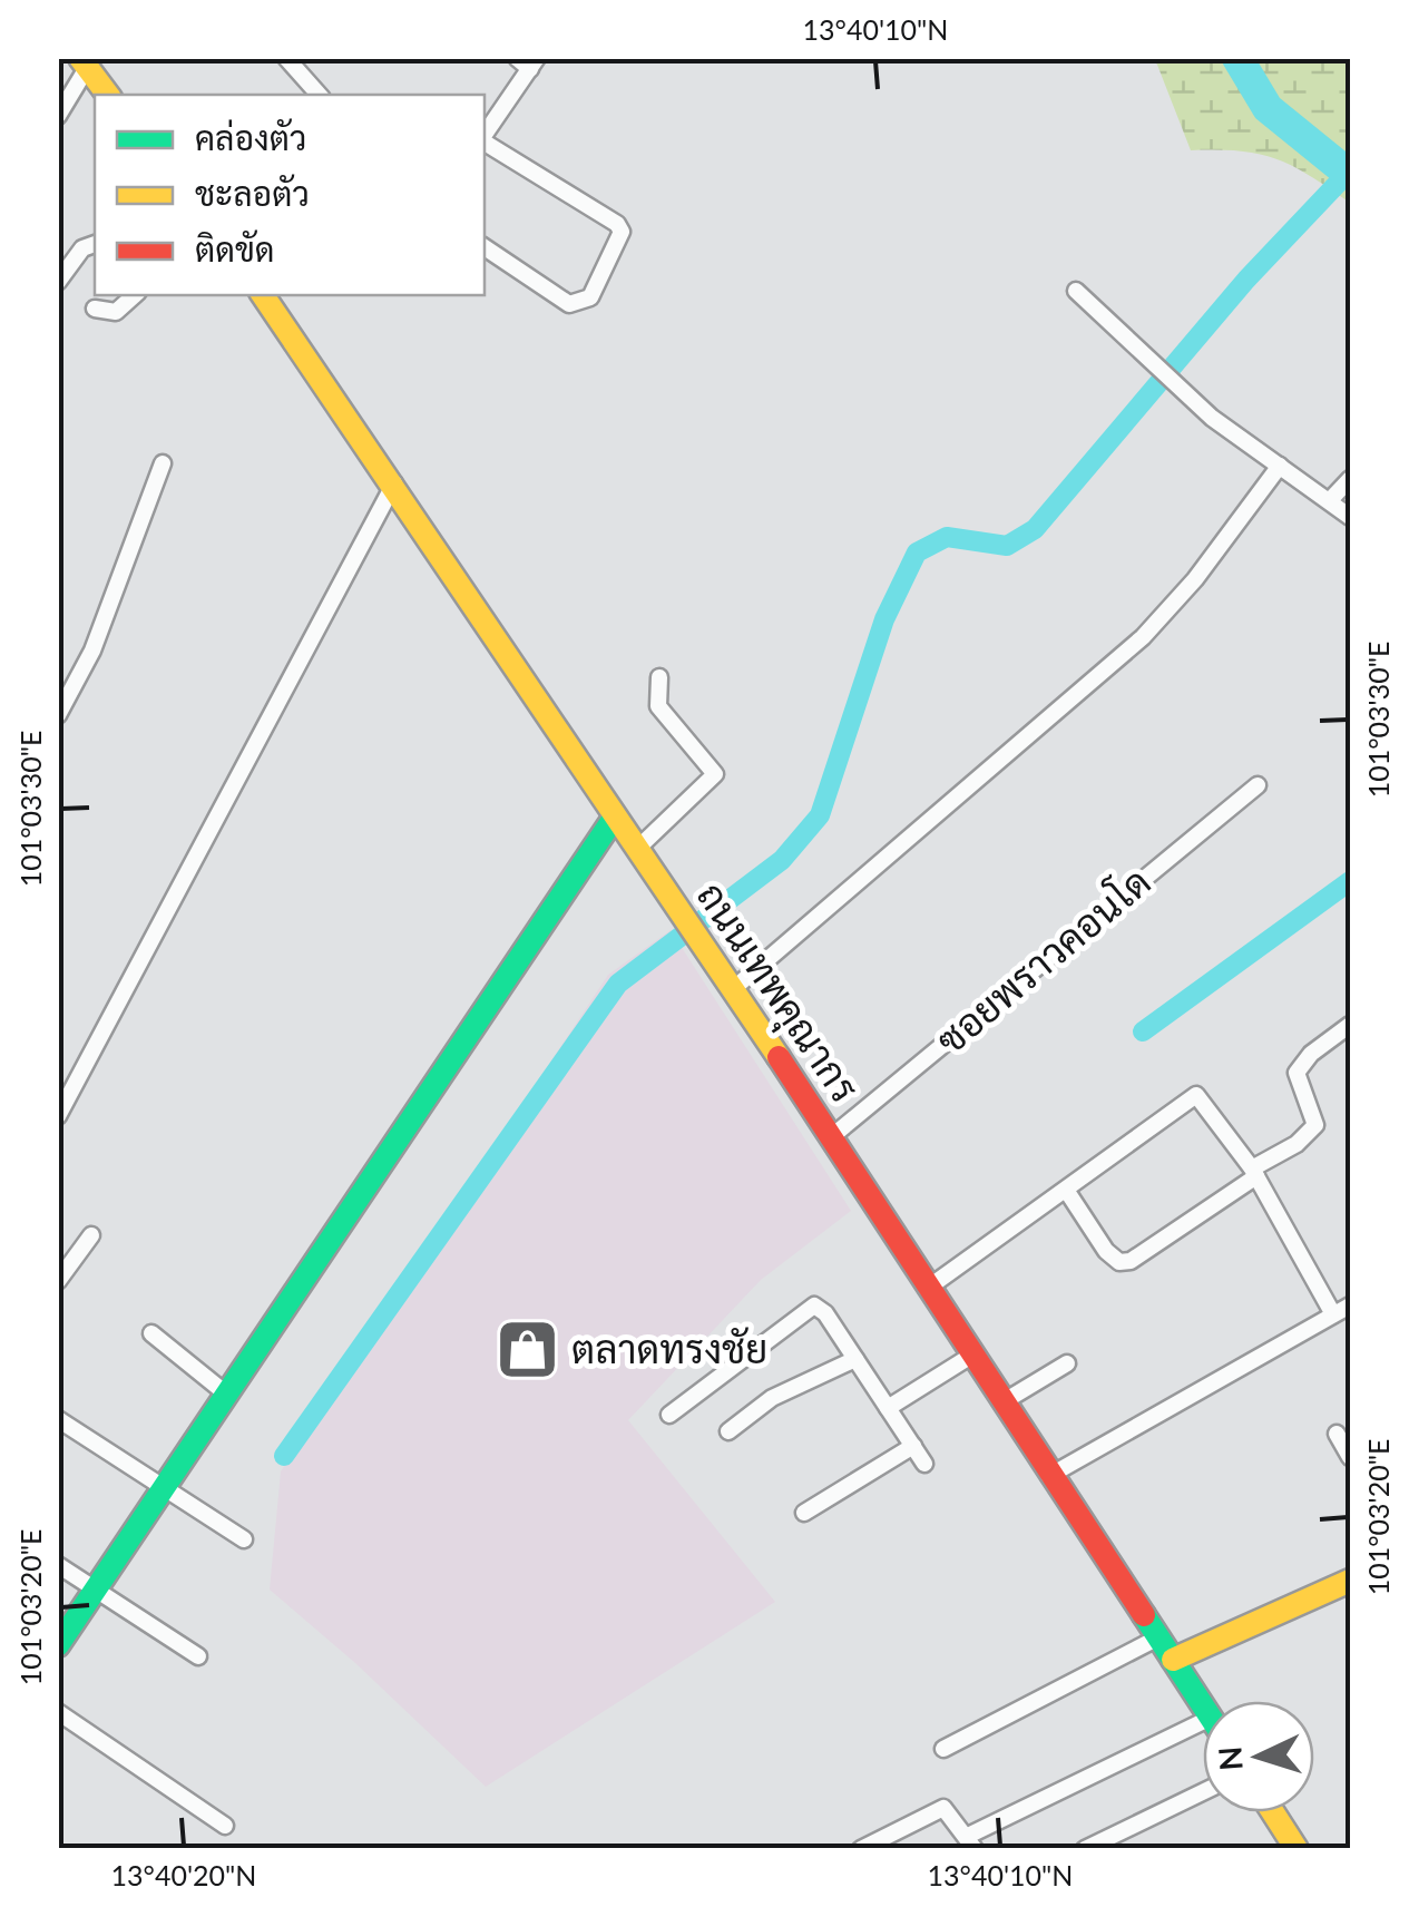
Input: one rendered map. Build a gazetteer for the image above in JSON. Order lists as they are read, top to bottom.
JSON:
{
  "streets": {
    "main road": ["ถนนเทพคุณากร"],
    "street": ["ซอยพราวคอนโด"]
  },
  "crossings": [
    ["ซอยพราวคอนโด", "ถนนเทพคุณากร"]
  ],
  "places": {
    "shop": ["ตลาดทรงชัย"]
  },
  "legend": ["คล่องตัว", "ชะลอตัว", "ติดขัด"],
  "north": "left",
  "coordinates": [
    "13°40'10\"N",
    "101°03'30\"E",
    "101°03'20\"E",
    "13°40'20\"N"
  ]
}
